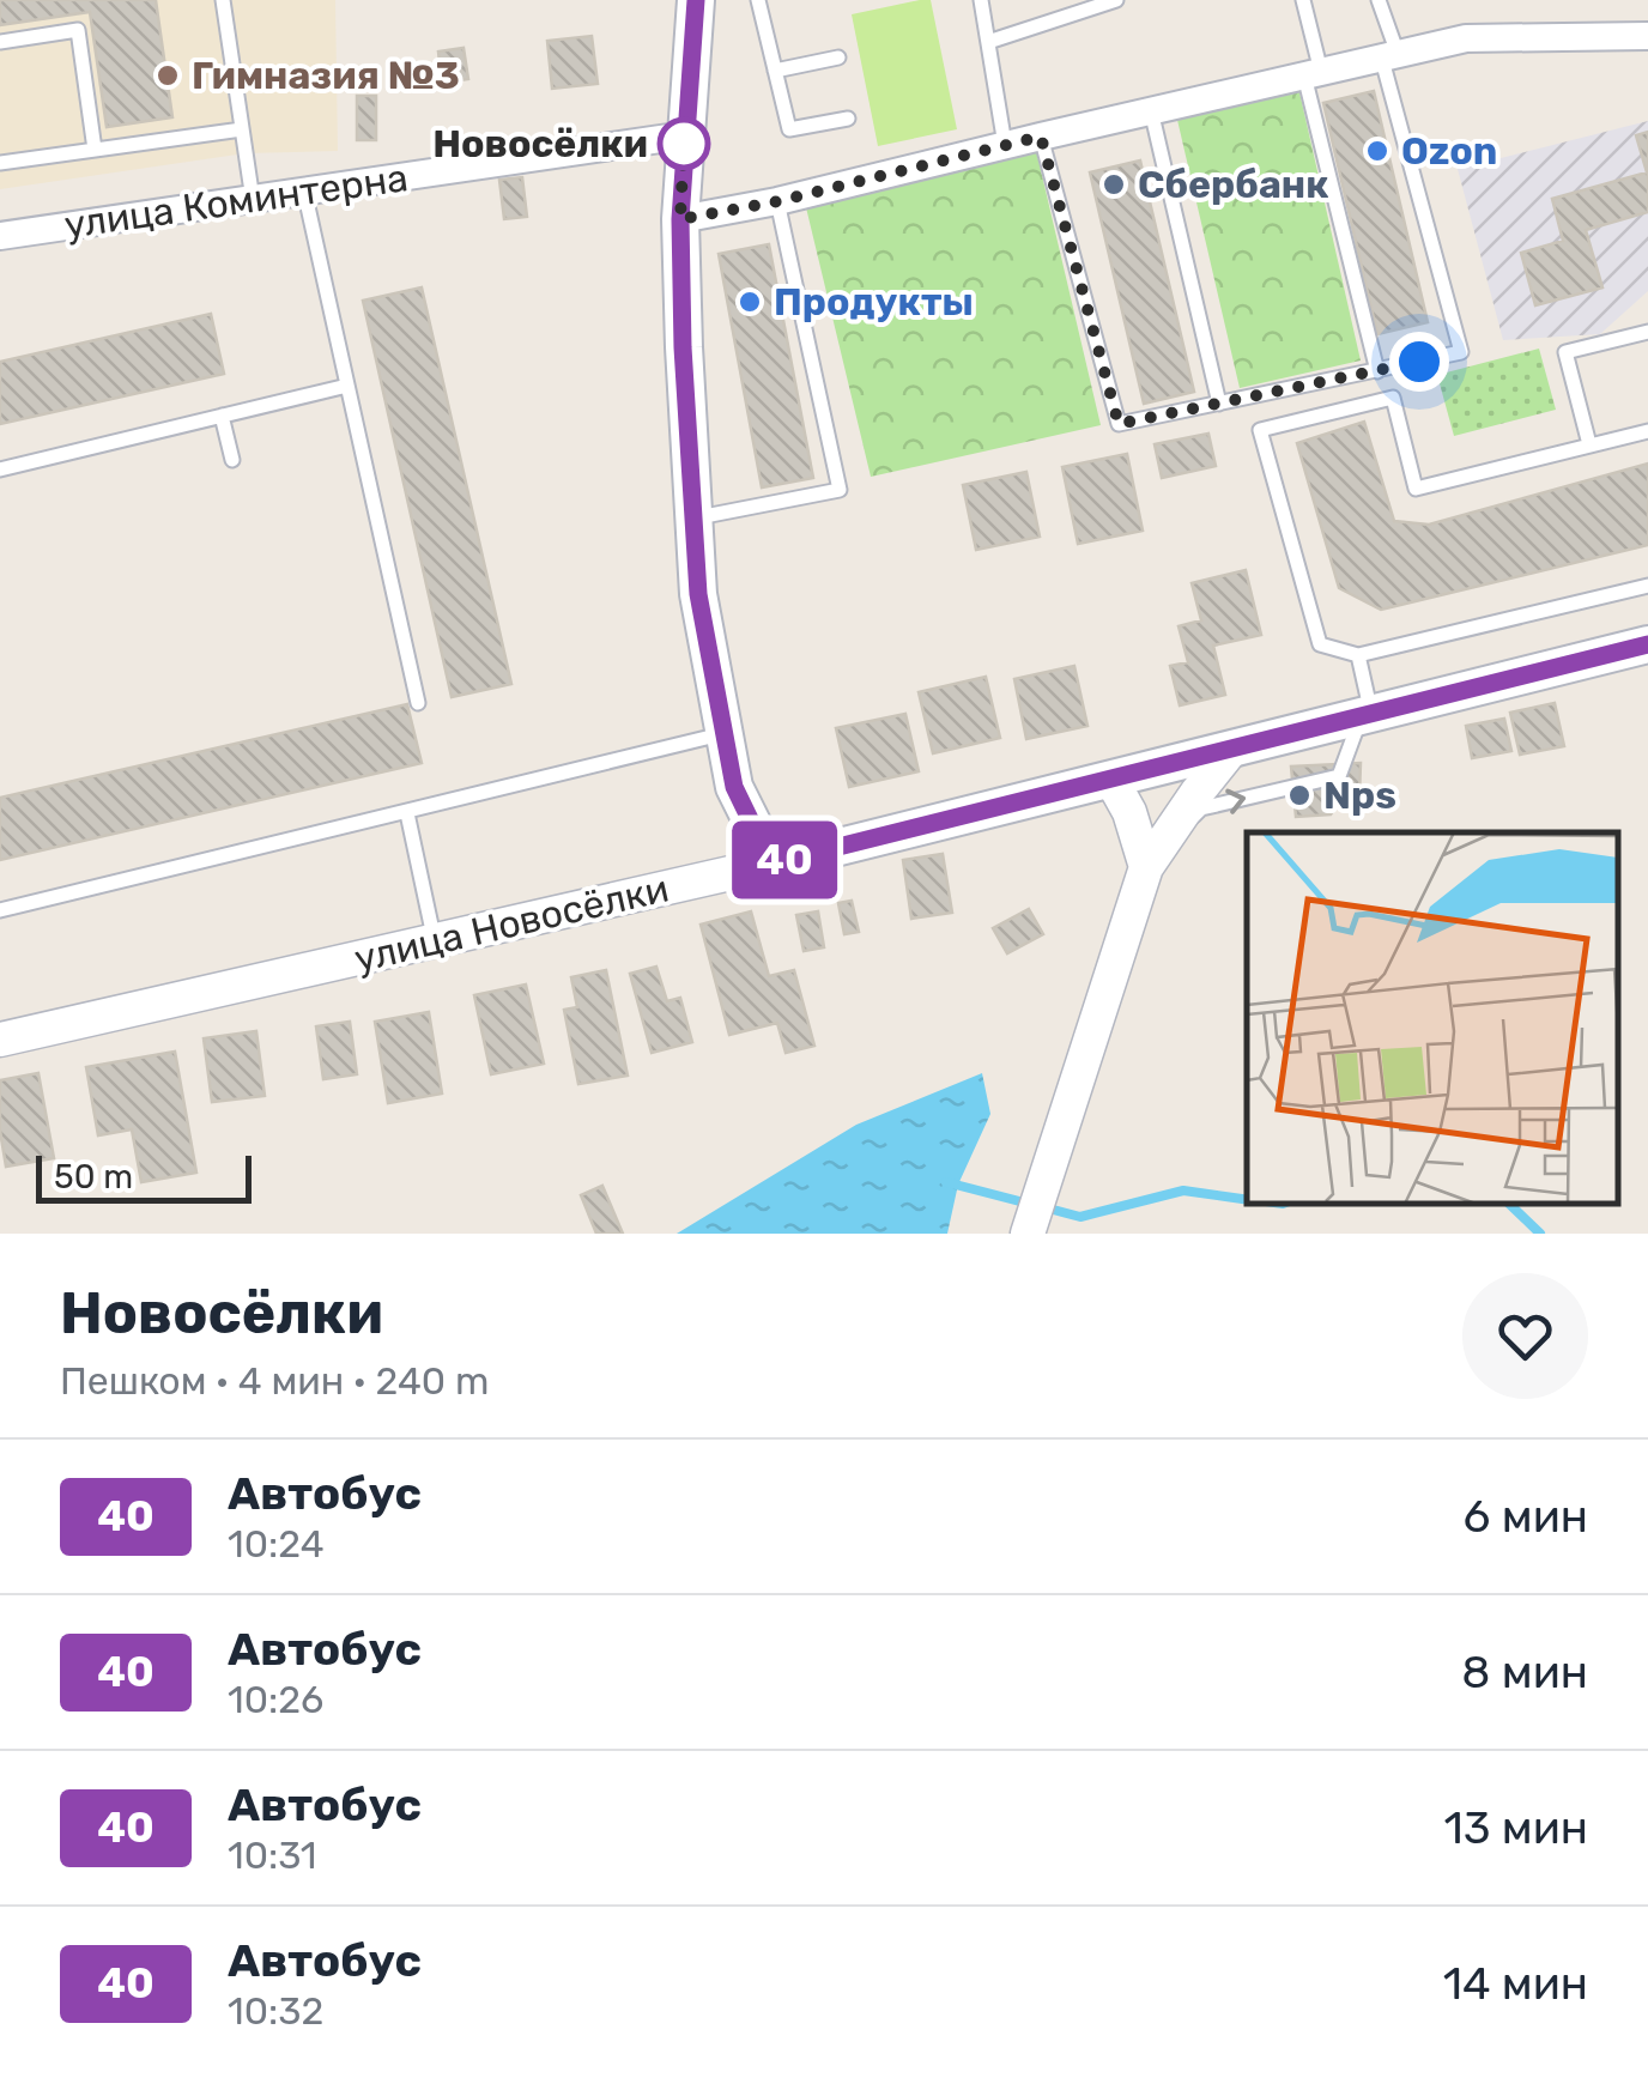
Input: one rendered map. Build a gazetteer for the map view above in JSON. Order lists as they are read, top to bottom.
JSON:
{
  "streets": {
    "main road": ["улица Новосёлки"],
    "street": ["улица Коминтерна"]
  },
  "places": [
    "Гимназия №3",
    "Новосёлки",
    "Ozon",
    "Сбербанк",
    "Продукты",
    "Nps"
  ],
  "lines": ["bus line 40"],
  "scale_bar": "50 m",
  "page": {
    "on_map": "40",
    "scale": "50 m",
    "heading": ["Новосёлки", "Пешком · 4 мин · 240 m"],
    "list": [
      {
        "mark": "40",
        "name": "Автобус",
        "note": "10:24",
        "value": "6 мин"
      },
      {
        "mark": "40",
        "name": "Автобус",
        "note": "10:26",
        "value": "8 мин"
      },
      {
        "mark": "40",
        "name": "Автобус",
        "note": "10:31",
        "value": "13 мин"
      },
      {
        "mark": "40",
        "name": "Автобус",
        "note": "10:32",
        "value": "14 мин"
      }
    ]
  }
}
